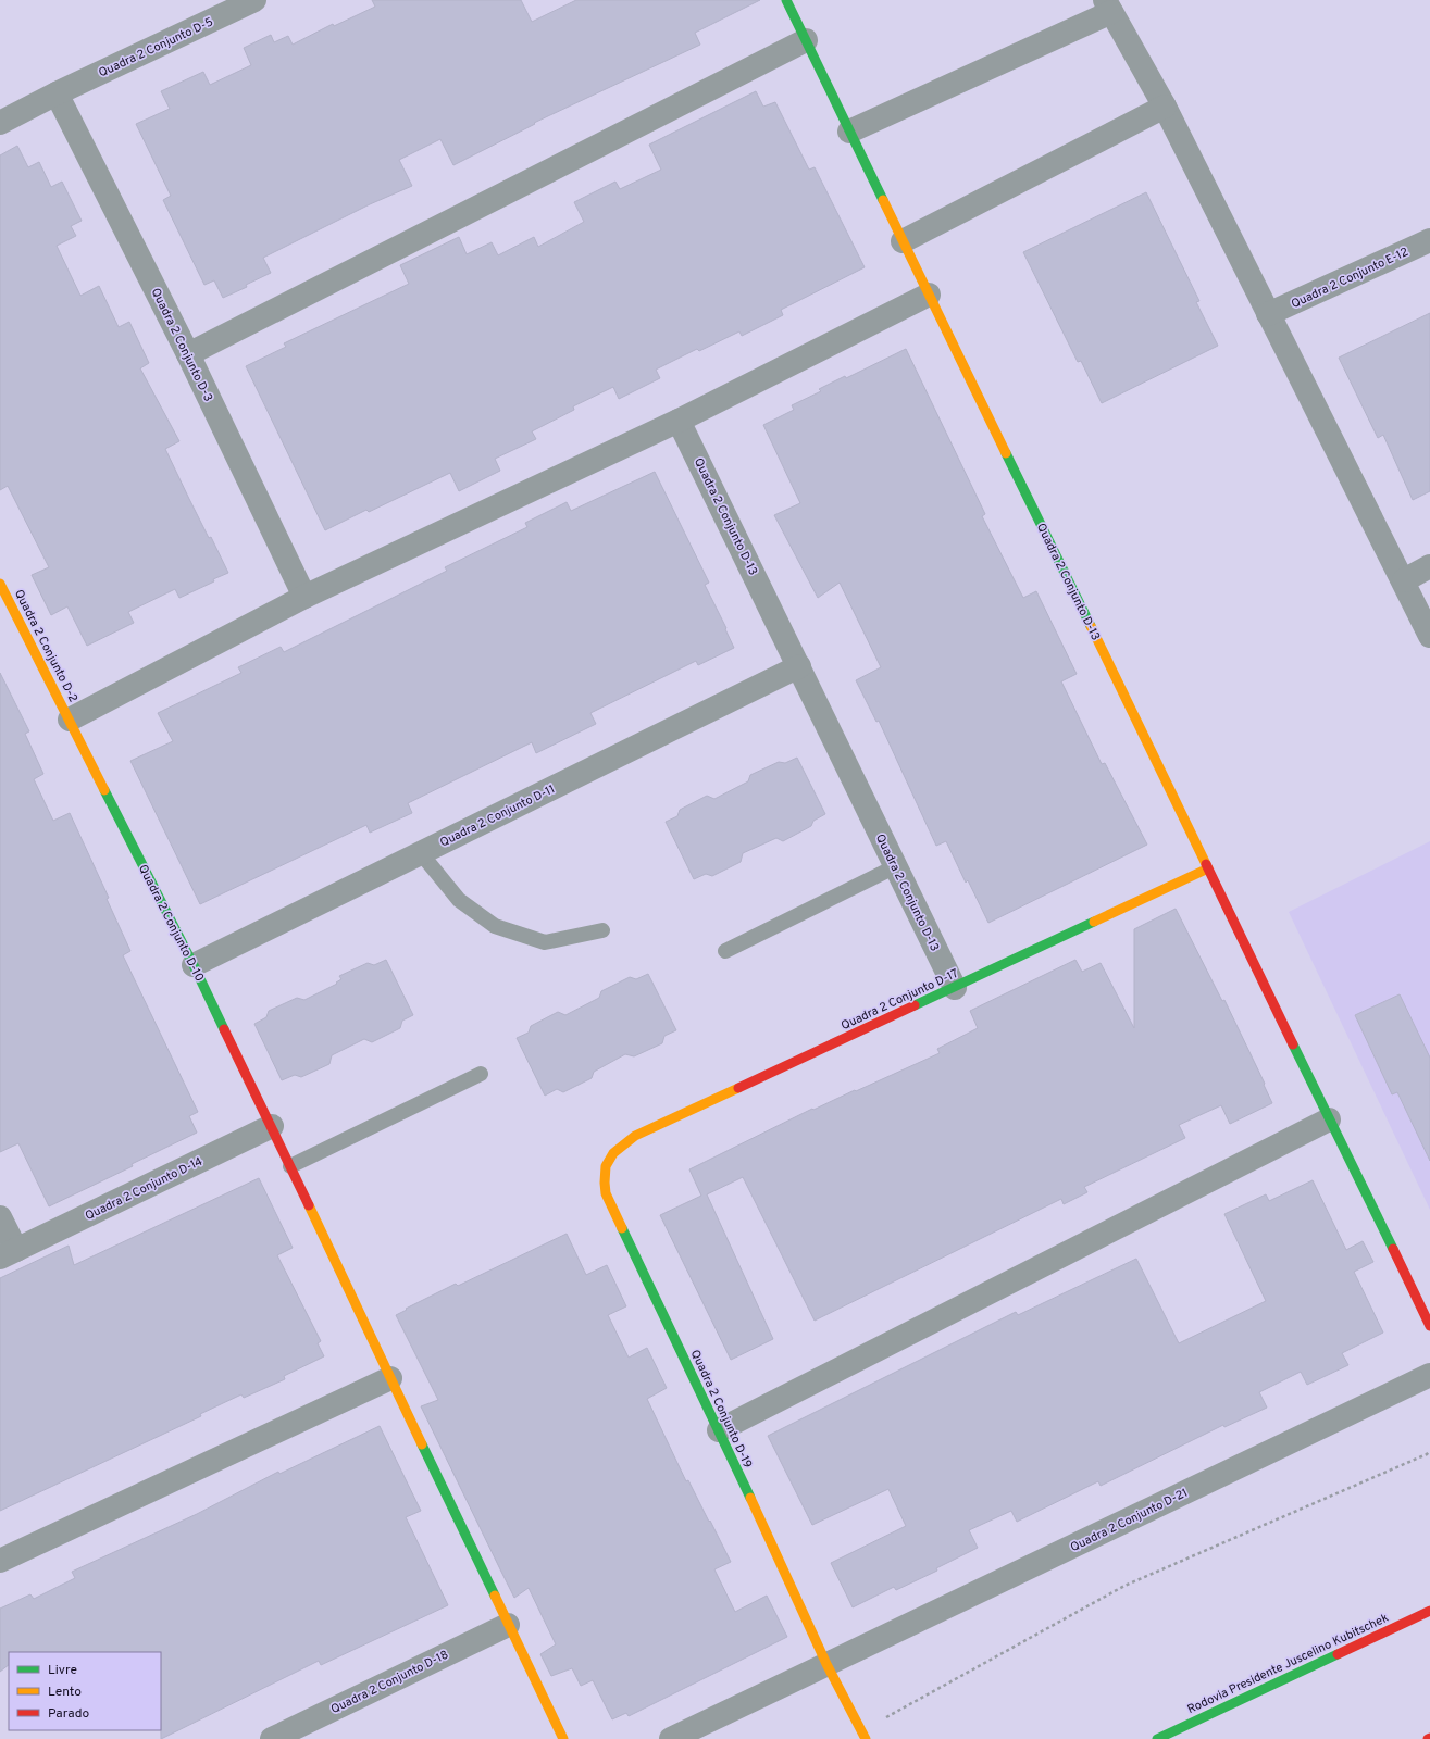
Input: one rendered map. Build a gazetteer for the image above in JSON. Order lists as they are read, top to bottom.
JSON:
{
  "streets": {
    "main road": [
      "Quadra 2 Conjunto D-13",
      "Quadra 2 Conjunto D-2",
      "Quadra 2 Conjunto D-10",
      "Quadra 2 Conjunto D-17",
      "Quadra 2 Conjunto D-19",
      "Rodovia Presidente Juscelino Kubitschek"
    ],
    "street": [
      "Quadra 2 Conjunto D-5",
      "Quadra 2 Conjunto E-12",
      "Quadra 2 Conjunto D-3",
      "Quadra 2 Conjunto D-11",
      "Quadra 2 Conjunto D-14",
      "Quadra 2 Conjunto D-21",
      "Quadra 2 Conjunto D-18"
    ]
  },
  "crossings": [
    ["Quadra 2 Conjunto D-5", "Quadra 2 Conjunto D-3"],
    ["Quadra 2 Conjunto D-13", "Quadra 2 Conjunto D-11"],
    ["Quadra 2 Conjunto D-13", "Quadra 2 Conjunto D-17"],
    ["Quadra 2 Conjunto D-2", "Quadra 2 Conjunto D-10"],
    ["Quadra 2 Conjunto D-11", "Quadra 2 Conjunto D-10"],
    ["Quadra 2 Conjunto D-10", "Quadra 2 Conjunto D-14"],
    ["Quadra 2 Conjunto D-17", "Quadra 2 Conjunto D-19"],
    ["Quadra 2 Conjunto D-19", "Quadra 2 Conjunto D-21"]
  ],
  "legend": ["Livre", "Lento", "Parado"]
}
